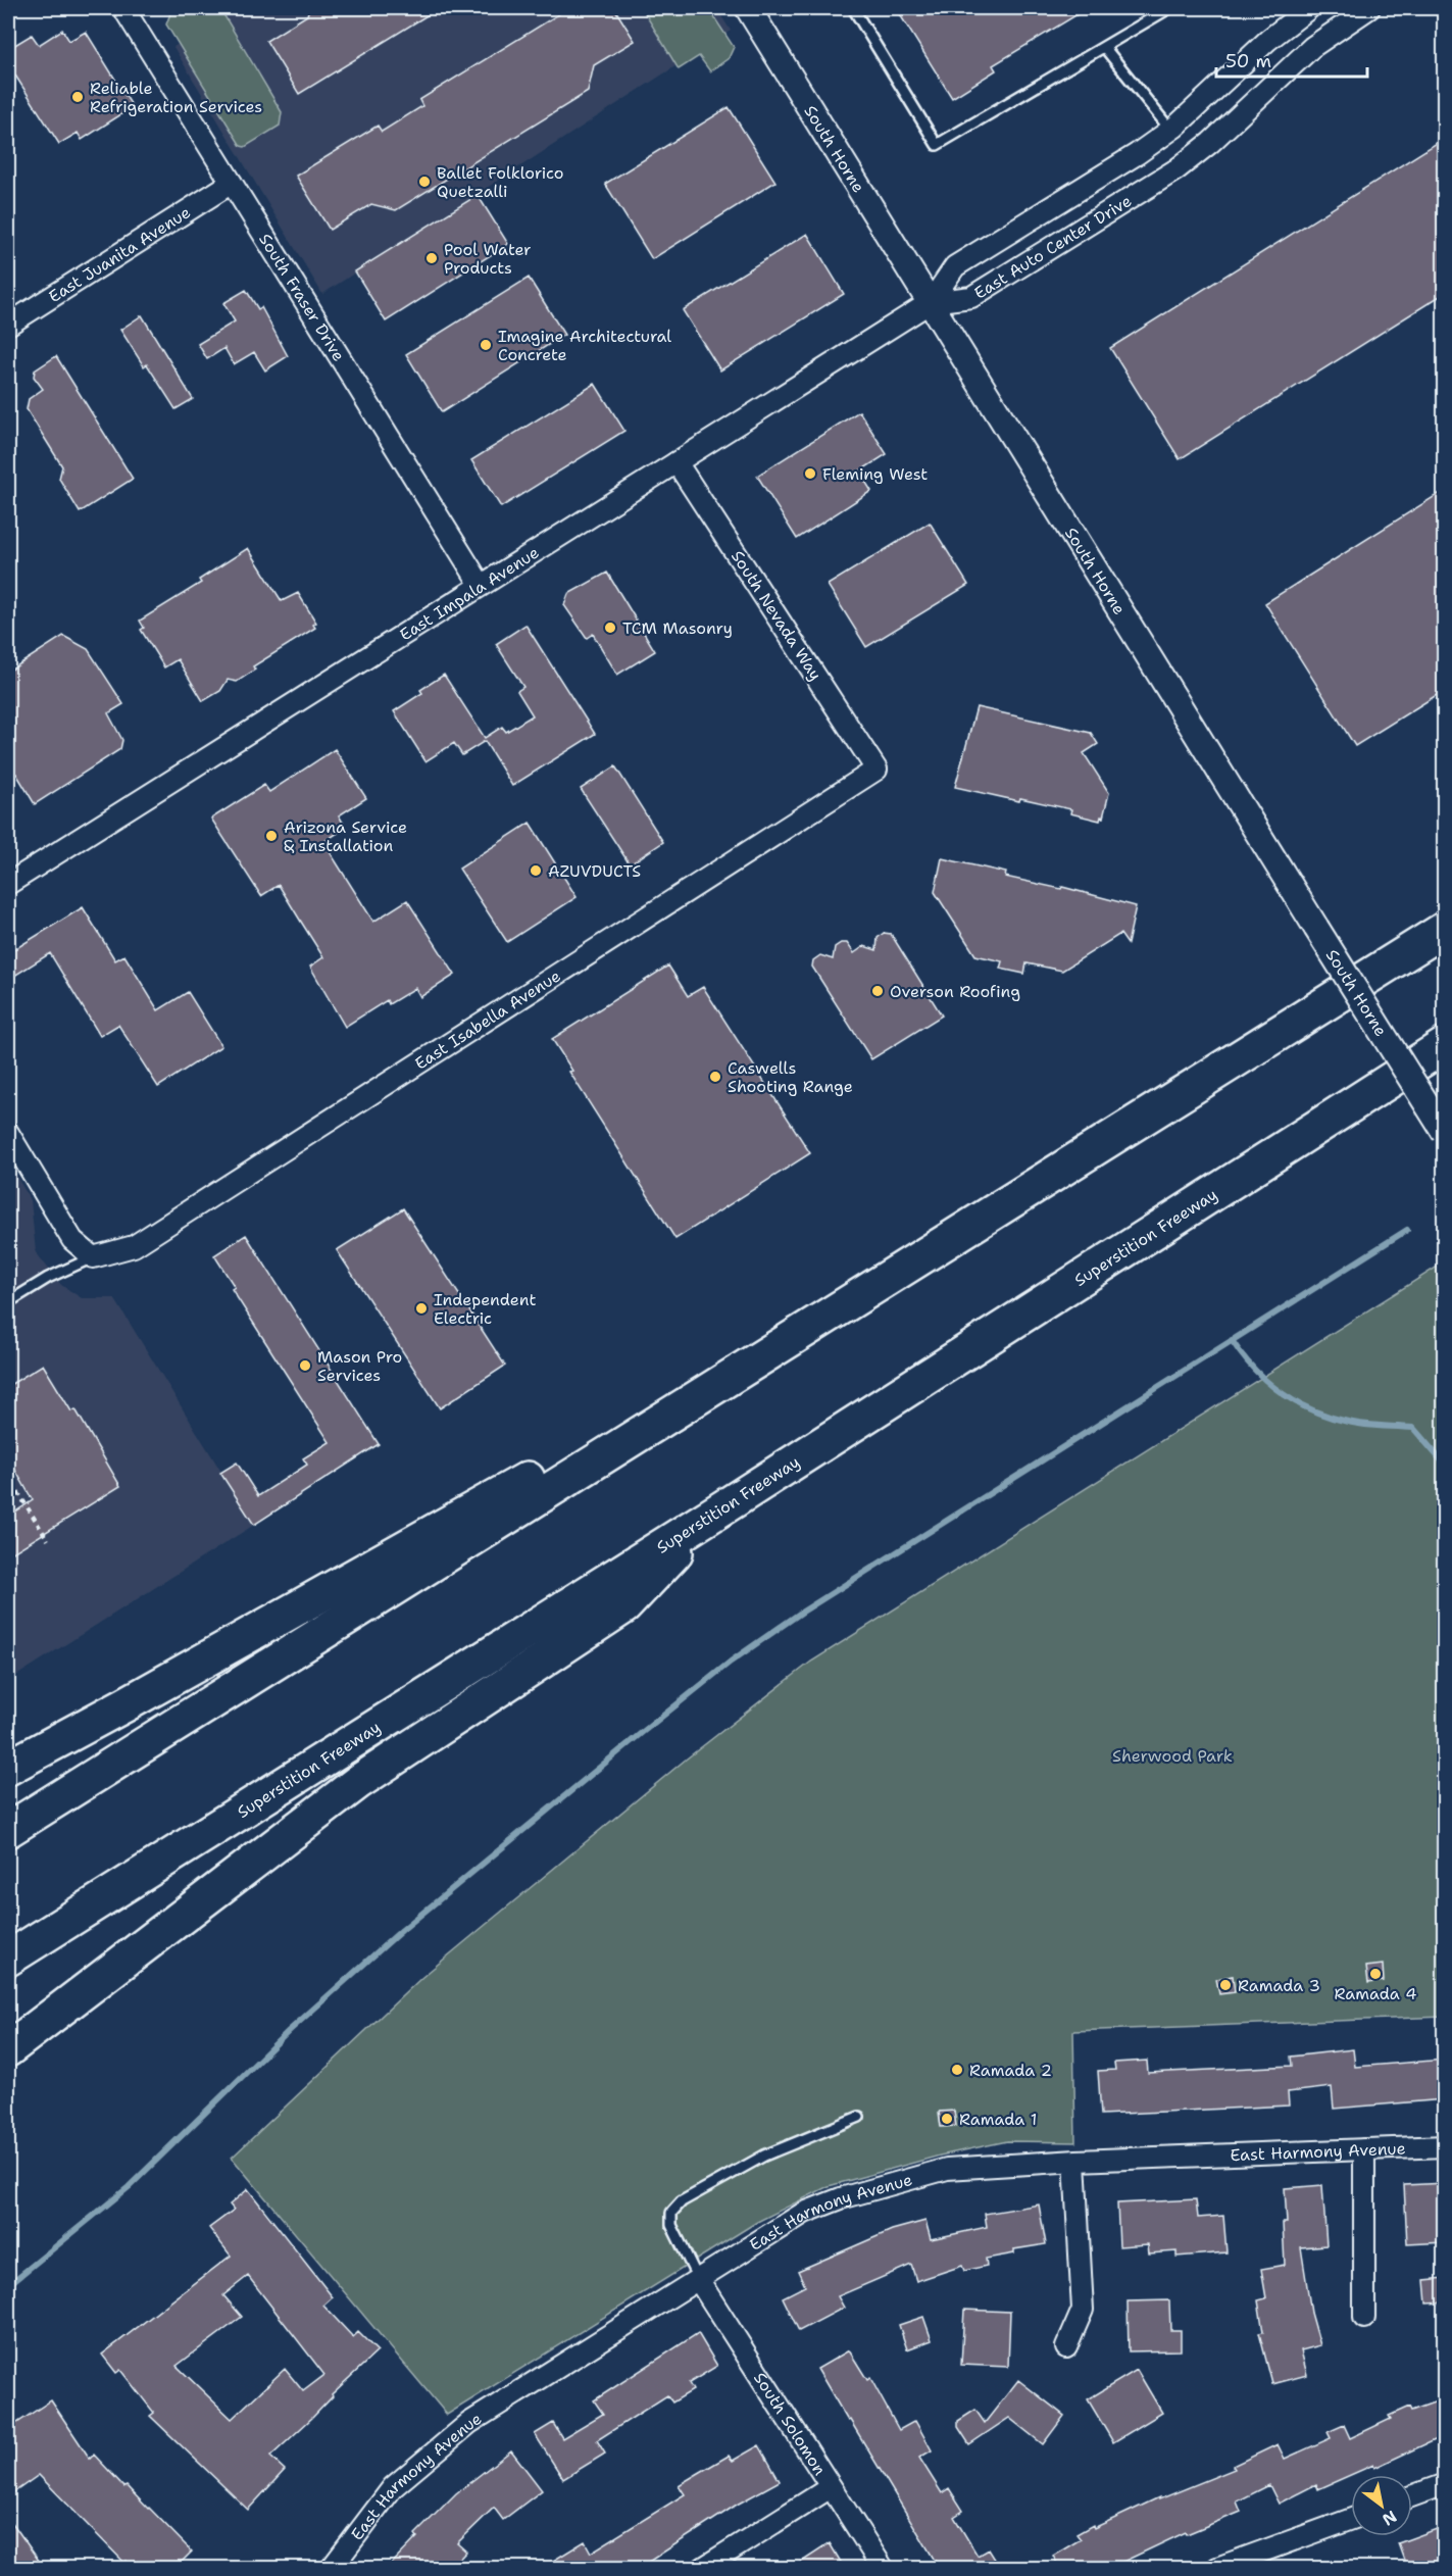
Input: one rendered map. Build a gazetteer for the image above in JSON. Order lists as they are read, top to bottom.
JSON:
{
  "streets": {
    "highway": ["Superstition Freeway"],
    "street": [
      "South Horne",
      "East Auto Center Drive",
      "East Juanita Avenue",
      "South Fraser Drive",
      "East Impala Avenue",
      "South Nevada Way",
      "East Isabella Avenue",
      "East Harmony Avenue",
      "South Solomon"
    ]
  },
  "crossings": [
    ["South Horne", "East Auto Center Drive"],
    ["South Horne", "East Impala Avenue"],
    ["East Auto Center Drive", "East Impala Avenue"],
    ["East Juanita Avenue", "South Fraser Drive"],
    ["South Fraser Drive", "East Impala Avenue"],
    ["East Impala Avenue", "South Nevada Way"],
    ["South Nevada Way", "East Isabella Avenue"],
    ["East Harmony Avenue", "South Solomon"]
  ],
  "parks": ["Sherwood Park"],
  "places": [
    "Reliable Refrigeration Services",
    "Ballet Folklorico Quetzalli",
    "Pool Water Products",
    "Imagine Architectural Concrete",
    "Fleming West",
    "TCM Masonry",
    "Arizona Service & Installation",
    "AZUVDUCTS",
    "Overson Roofing",
    "Caswells Shooting Range",
    "Independent Electric",
    "Mason Pro Services",
    "Ramada 4",
    "Ramada 3",
    "Ramada 2",
    "Ramada 1"
  ],
  "scale_bar": "50 m",
  "north": "bottom right"
}
